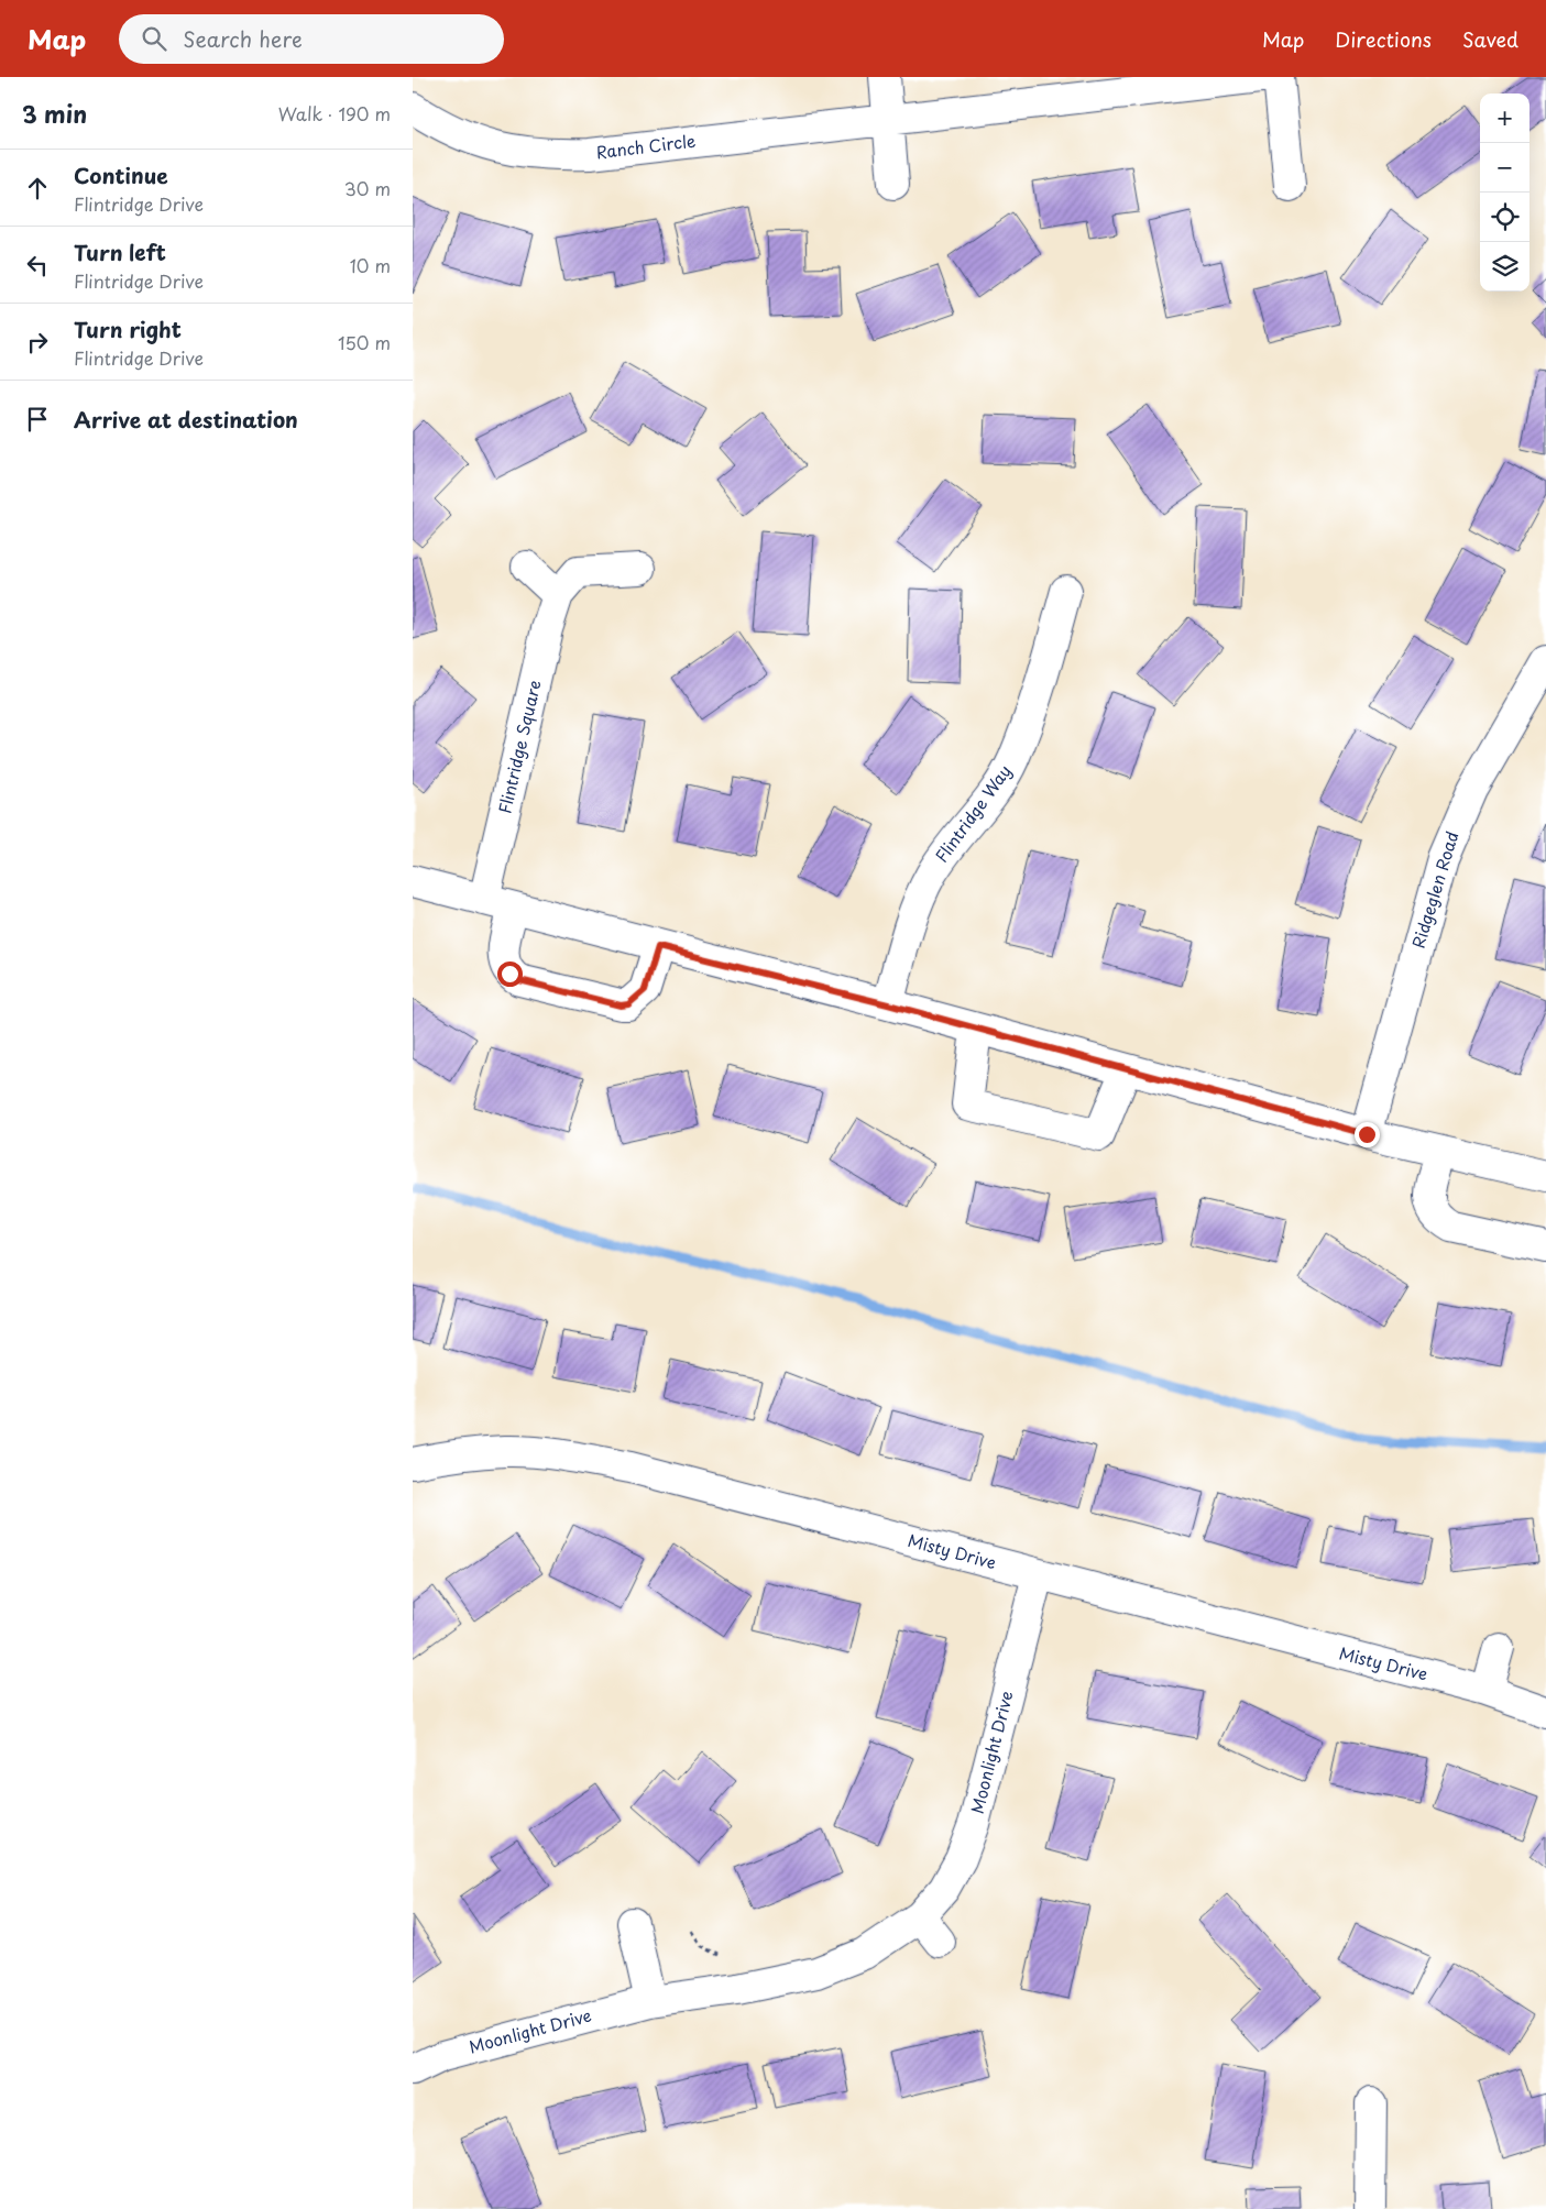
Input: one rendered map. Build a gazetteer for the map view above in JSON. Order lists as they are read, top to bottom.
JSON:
{
  "streets": {
    "street": [
      "Ranch Circle",
      "Flintridge Square",
      "Flintridge Way",
      "Ridgeglen Road",
      "Misty Drive",
      "Moonlight Drive"
    ]
  },
  "crossings": [
    ["Misty Drive", "Moonlight Drive"]
  ],
  "page": {
    "header": "Map",
    "search": "Search here",
    "nav": ["Map", "Directions", "Saved"],
    "heading": ["3 min", "Walk · 190 m"],
    "map_buttons": ["+", "−"],
    "list": [
      ["Continue", "Flintridge Drive", "30 m"],
      ["Turn left", "Flintridge Drive", "10 m"],
      ["Turn right", "Flintridge Drive", "150 m"],
      "Arrive at destination"
    ]
  }
}
